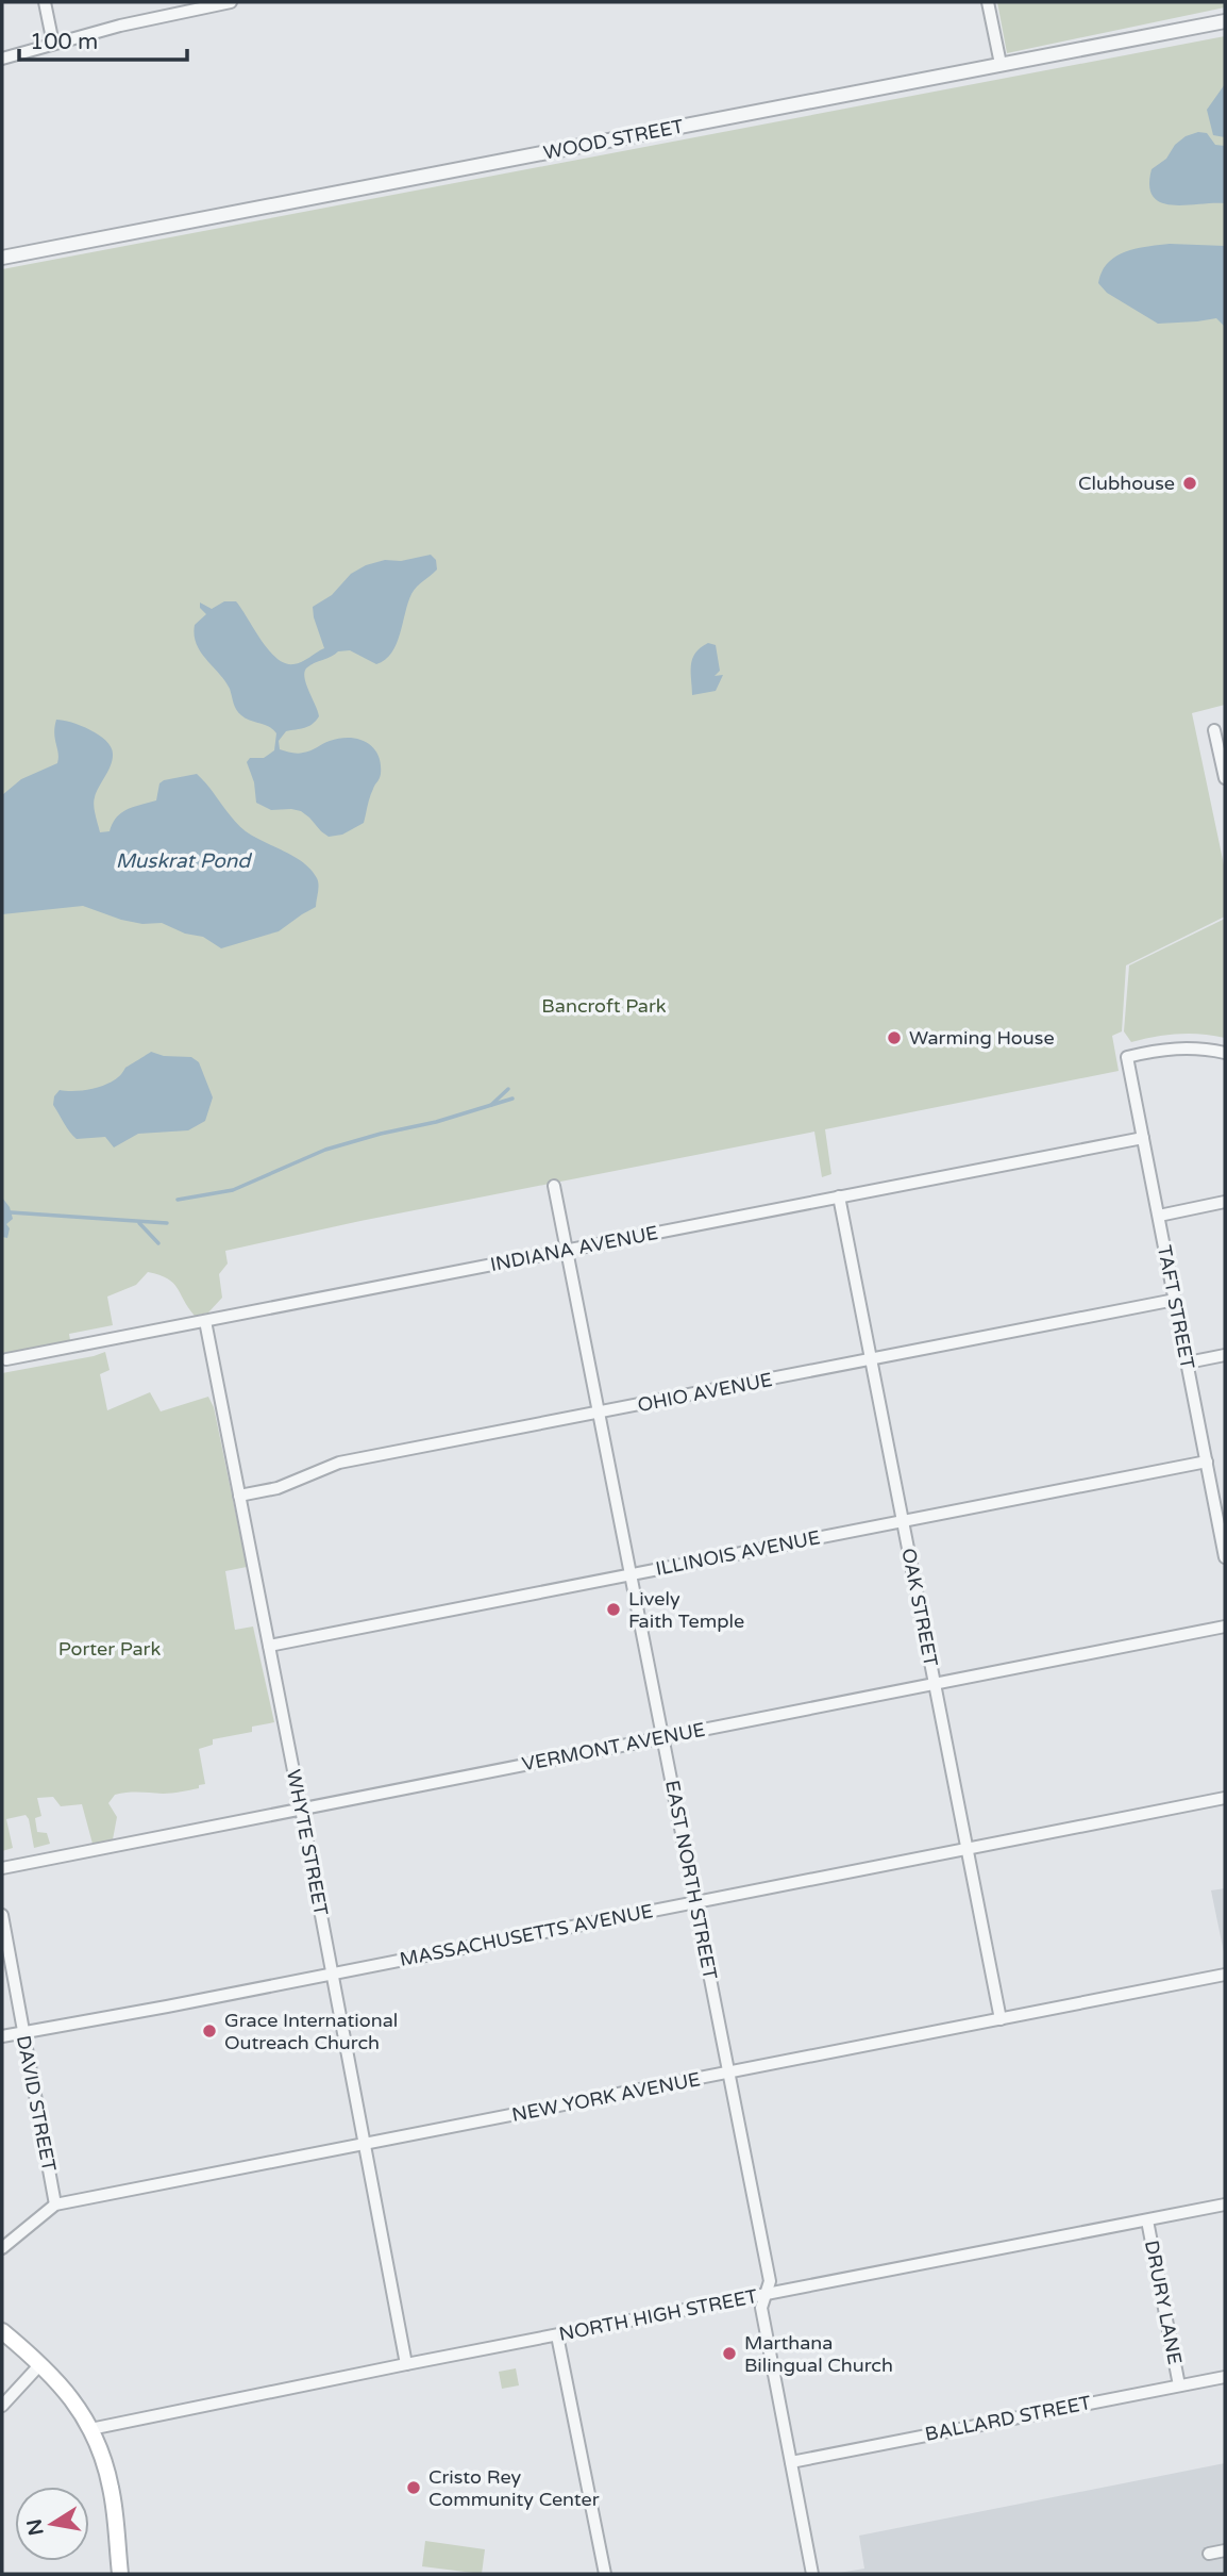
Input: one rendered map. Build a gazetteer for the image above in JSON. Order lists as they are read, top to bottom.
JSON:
{
  "streets": {
    "street": [
      "WOOD STREET",
      "INDIANA AVENUE",
      "TAFT STREET",
      "OHIO AVENUE",
      "ILLINOIS AVENUE",
      "OAK STREET",
      "VERMONT AVENUE",
      "WHYTE STREET",
      "EAST NORTH STREET",
      "MASSACHUSETTS AVENUE",
      "NEW YORK AVENUE",
      "DAVID STREET",
      "DRURY LANE",
      "NORTH HIGH STREET",
      "BALLARD STREET"
    ]
  },
  "crossings": [
    ["INDIANA AVENUE", "TAFT STREET"],
    ["INDIANA AVENUE", "OAK STREET"],
    ["INDIANA AVENUE", "WHYTE STREET"],
    ["INDIANA AVENUE", "EAST NORTH STREET"],
    ["TAFT STREET", "OHIO AVENUE"],
    ["TAFT STREET", "ILLINOIS AVENUE"],
    ["OHIO AVENUE", "OAK STREET"],
    ["OHIO AVENUE", "WHYTE STREET"],
    ["OHIO AVENUE", "EAST NORTH STREET"],
    ["ILLINOIS AVENUE", "OAK STREET"],
    ["ILLINOIS AVENUE", "WHYTE STREET"],
    ["ILLINOIS AVENUE", "EAST NORTH STREET"],
    ["OAK STREET", "VERMONT AVENUE"],
    ["OAK STREET", "MASSACHUSETTS AVENUE"],
    ["OAK STREET", "NEW YORK AVENUE"],
    ["VERMONT AVENUE", "WHYTE STREET"],
    ["VERMONT AVENUE", "EAST NORTH STREET"],
    ["WHYTE STREET", "MASSACHUSETTS AVENUE"],
    ["WHYTE STREET", "NEW YORK AVENUE"],
    ["WHYTE STREET", "NORTH HIGH STREET"],
    ["EAST NORTH STREET", "MASSACHUSETTS AVENUE"],
    ["EAST NORTH STREET", "NEW YORK AVENUE"],
    ["EAST NORTH STREET", "NORTH HIGH STREET"],
    ["EAST NORTH STREET", "BALLARD STREET"],
    ["MASSACHUSETTS AVENUE", "DAVID STREET"],
    ["NEW YORK AVENUE", "DAVID STREET"],
    ["DRURY LANE", "NORTH HIGH STREET"],
    ["DRURY LANE", "BALLARD STREET"]
  ],
  "water": ["Muskrat Pond"],
  "parks": ["Bancroft Park", "Porter Park"],
  "places": [
    "Clubhouse",
    "Warming House",
    "Lively Faith Temple",
    "Grace International Outreach Church",
    "Marthana Bilingual Church",
    "Cristo Rey Community Center"
  ],
  "scale_bar": "100 m",
  "north": "left"
}
